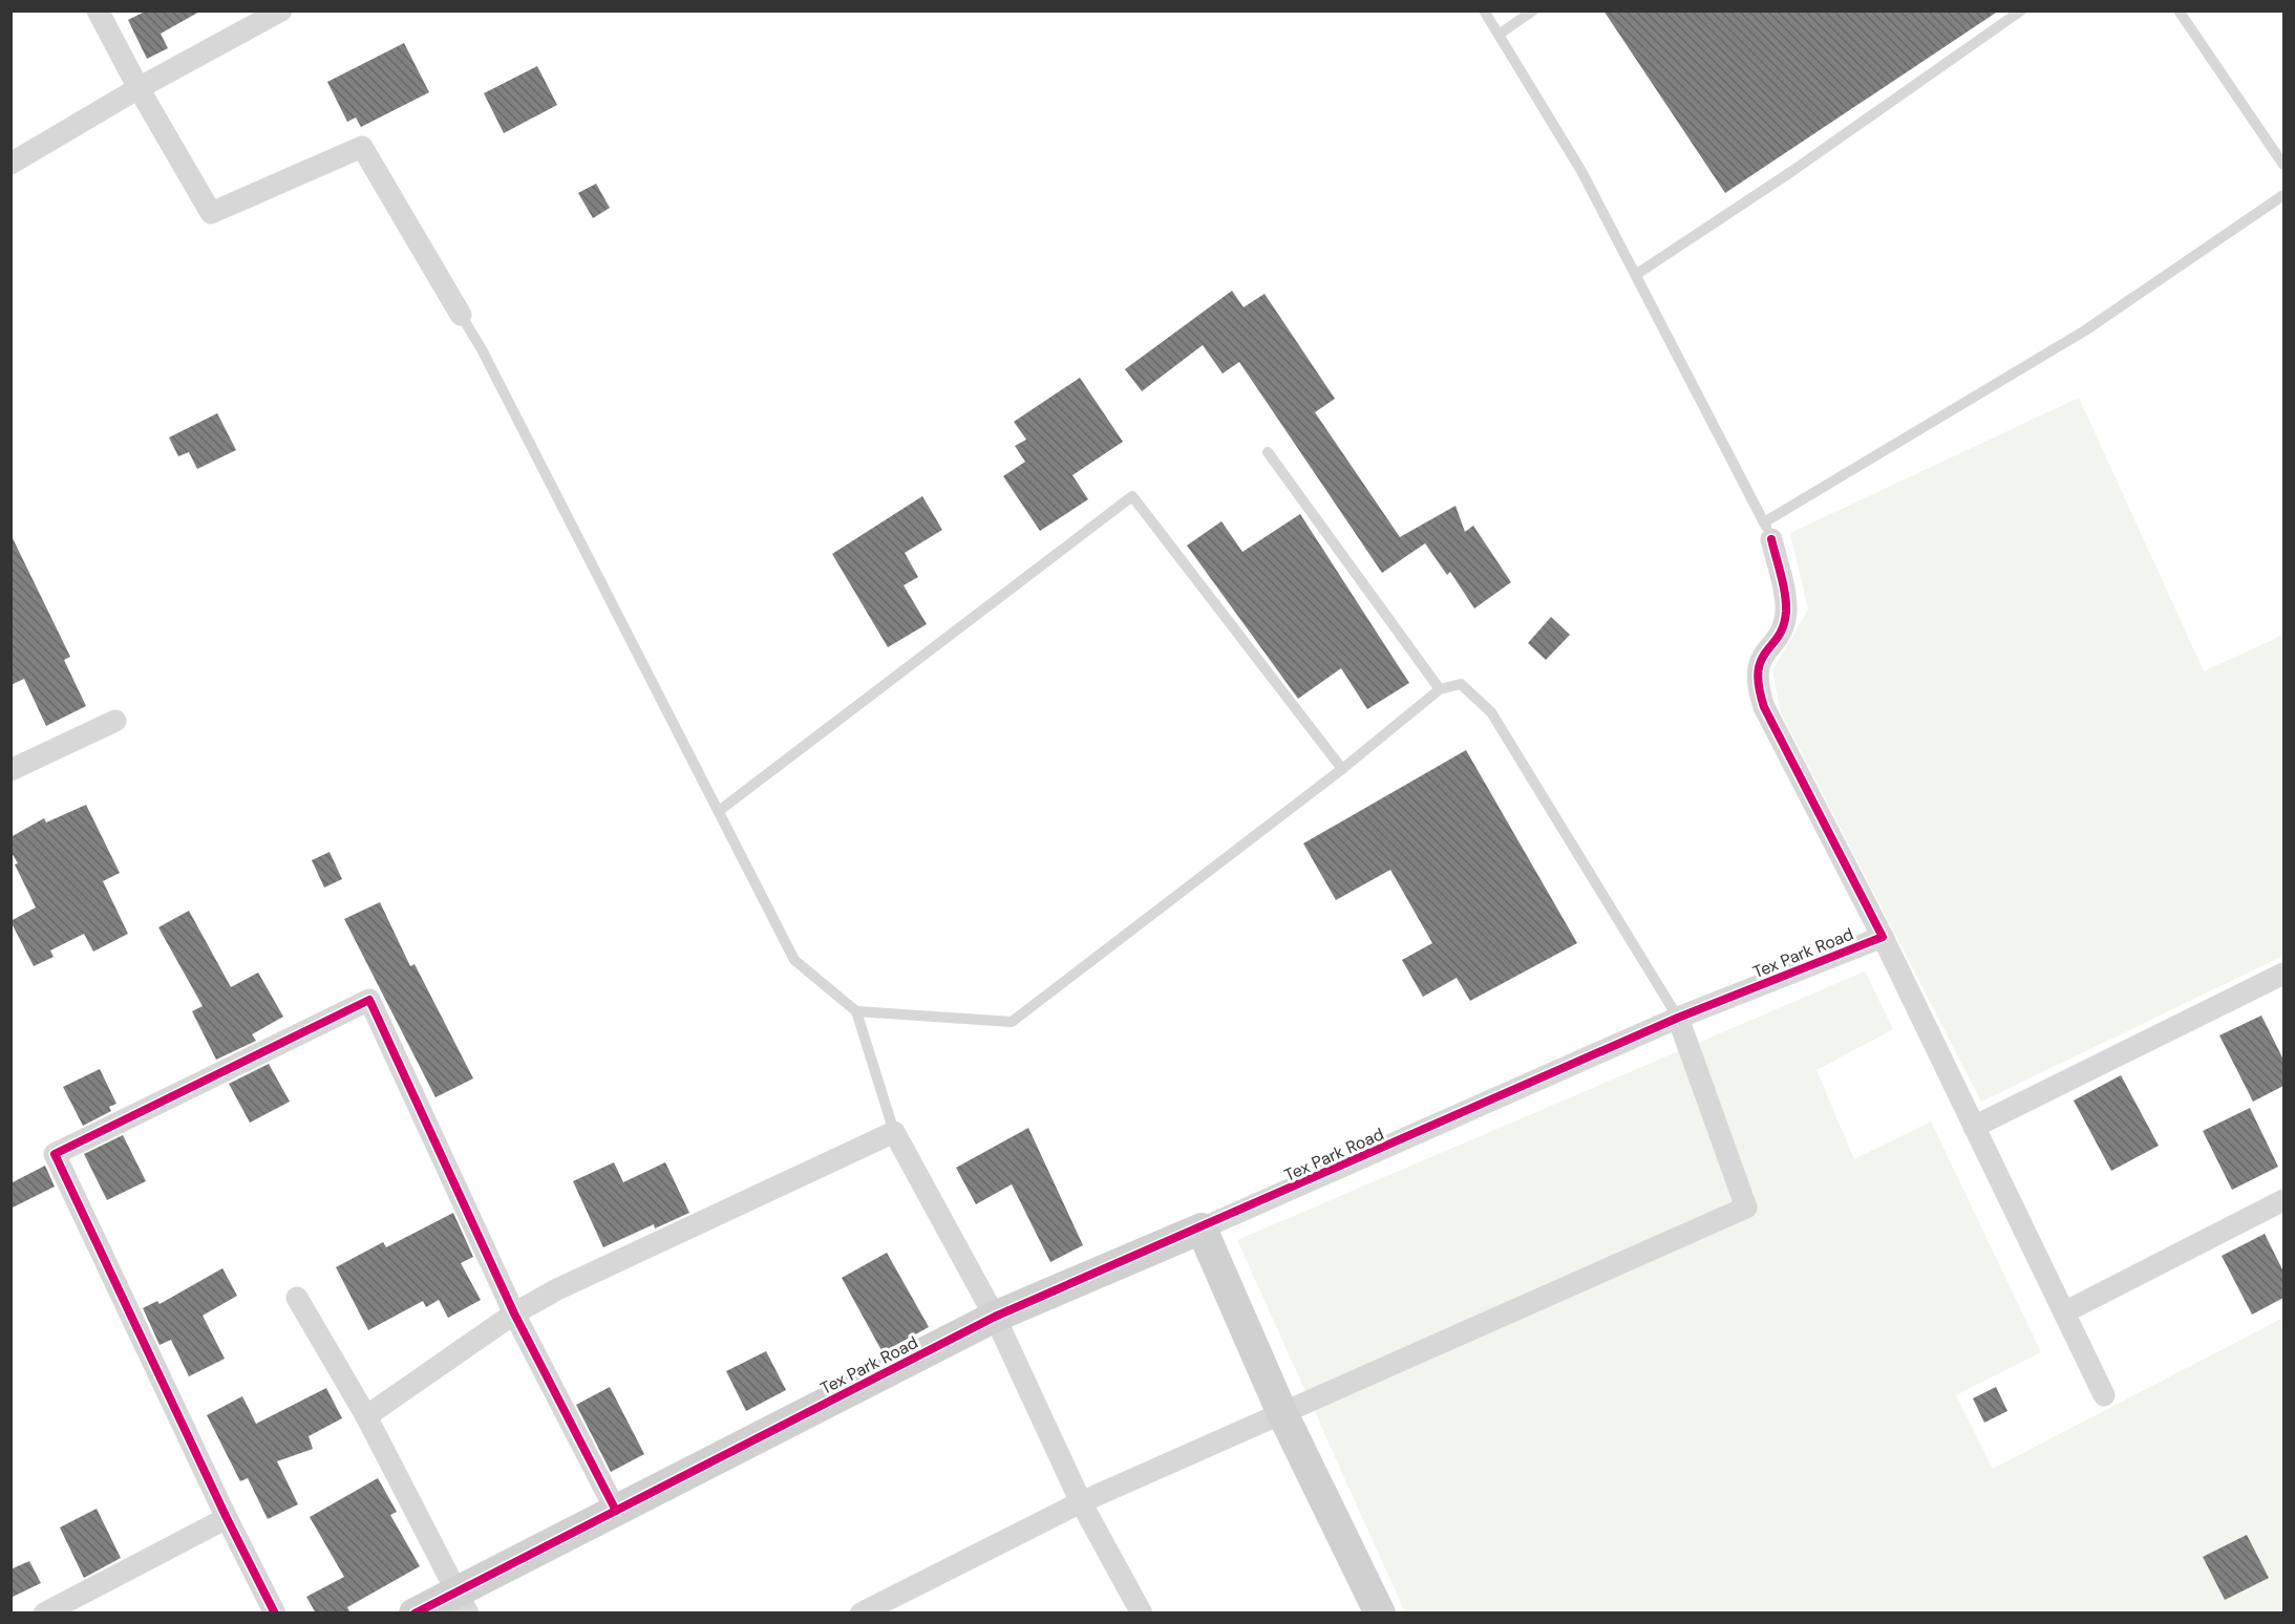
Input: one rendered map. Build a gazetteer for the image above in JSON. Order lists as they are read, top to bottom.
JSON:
{
  "streets": {
    "street": ["Tex Park Road"]
  }
}
